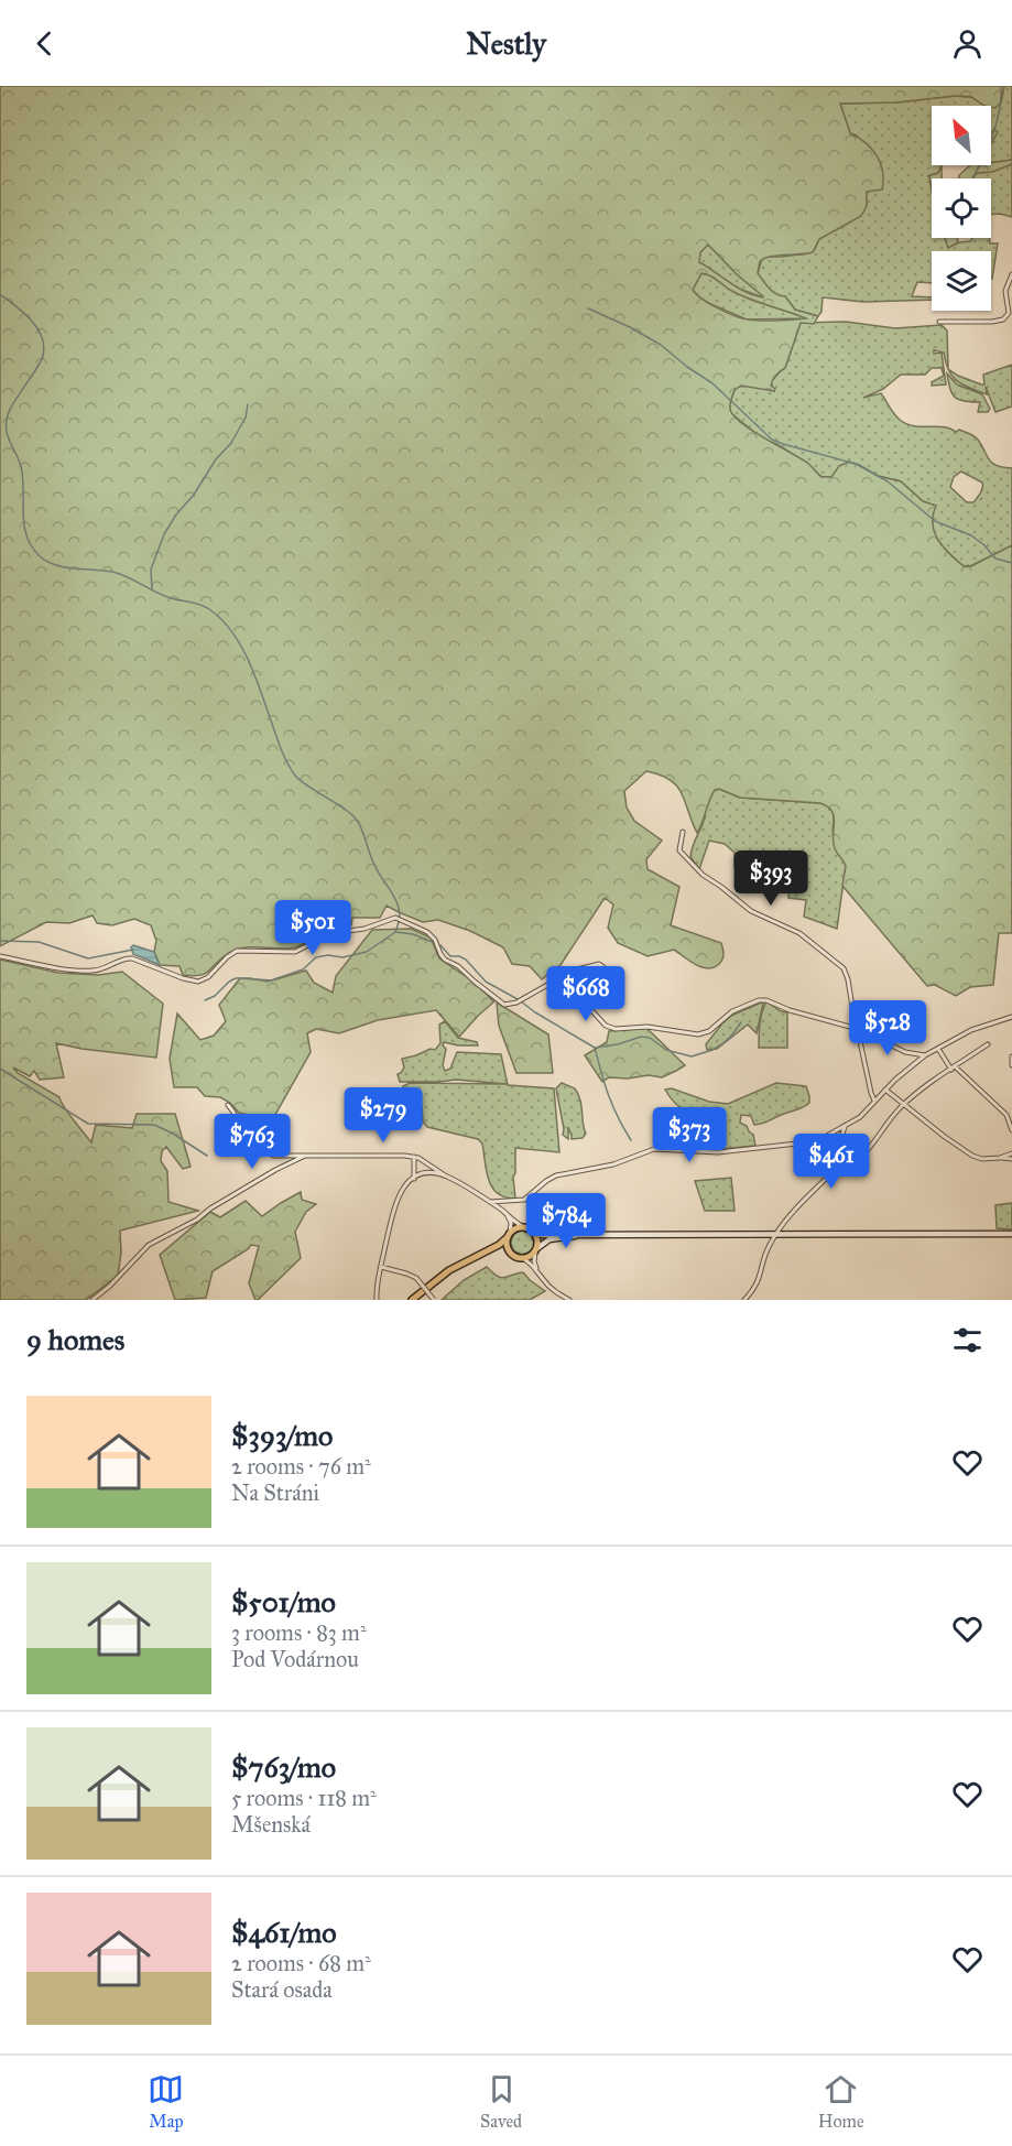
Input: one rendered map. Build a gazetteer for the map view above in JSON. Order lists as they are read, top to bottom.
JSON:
{
  "north": "top left",
  "page": {
    "header": "Nestly",
    "price": [
      "$393",
      "$501",
      "$668",
      "$528",
      "$279",
      "$373",
      "$763",
      "$461",
      "$784"
    ],
    "heading": "9 homes",
    "list": [
      {
        "name": "$393/mo",
        "note": "2 rooms · 76 m² · Na Stráni"
      },
      {
        "name": "$501/mo",
        "note": "3 rooms · 83 m² · Pod Vodárnou"
      },
      {
        "name": "$763/mo",
        "note": "5 rooms · 118 m² · Mšenská"
      },
      {
        "name": "$461/mo",
        "note": "2 rooms · 68 m² · Stará osada"
      }
    ],
    "tabs": ["Map", "Saved", "Home"]
  }
}
